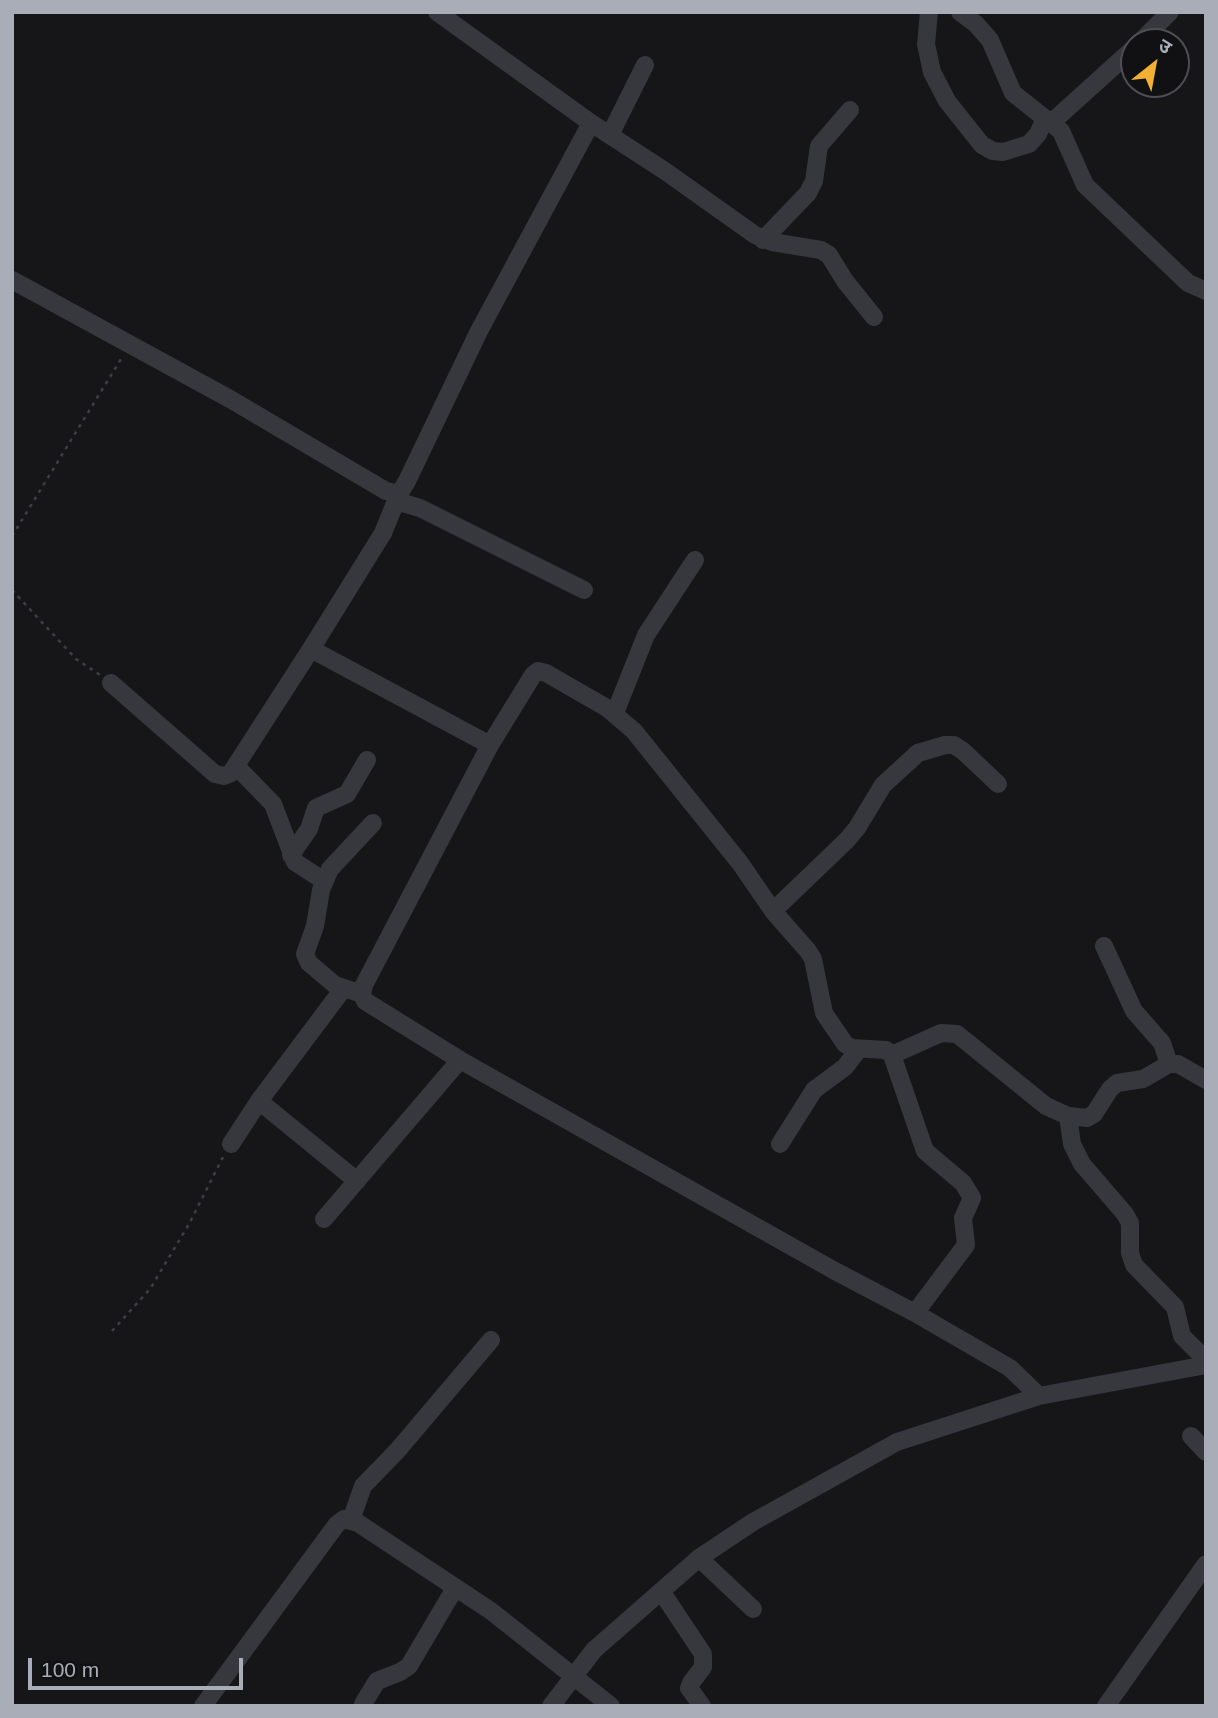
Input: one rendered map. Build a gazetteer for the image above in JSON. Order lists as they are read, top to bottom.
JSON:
{
  "scale_bar": "100 m",
  "north": "top right"
}
